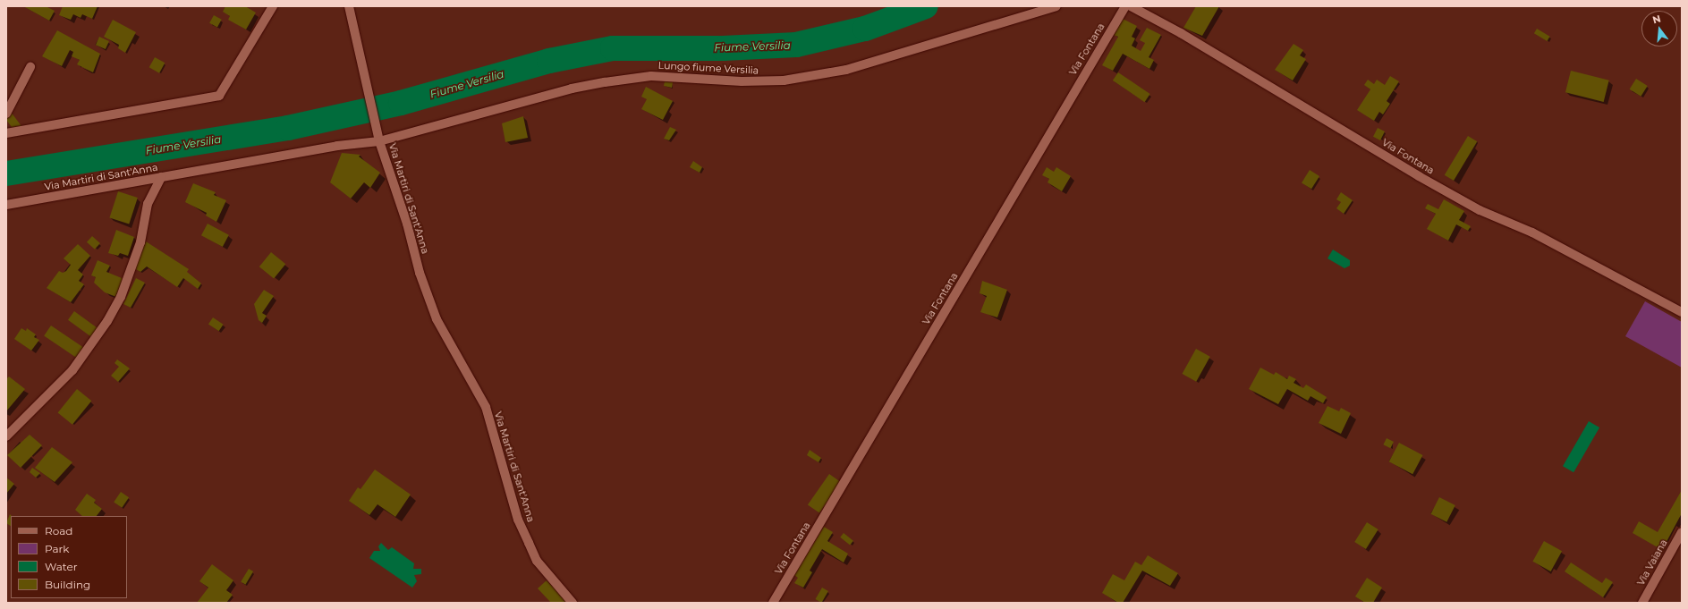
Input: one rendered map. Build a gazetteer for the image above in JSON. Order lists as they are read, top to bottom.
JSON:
{
  "streets": {
    "street": [
      "Via Fontana",
      "Lungo fiume Versilia",
      "Via Martiri di Sant'Anna",
      "Via Vaiana"
    ]
  },
  "crossings": [
    ["Lungo fiume Versilia", "Via Martiri di Sant'Anna"]
  ],
  "water": ["Fiume Versilia"],
  "legend": [
    "Road",
    "Park",
    "Water",
    "Building"
  ],
  "north": "top"
}
